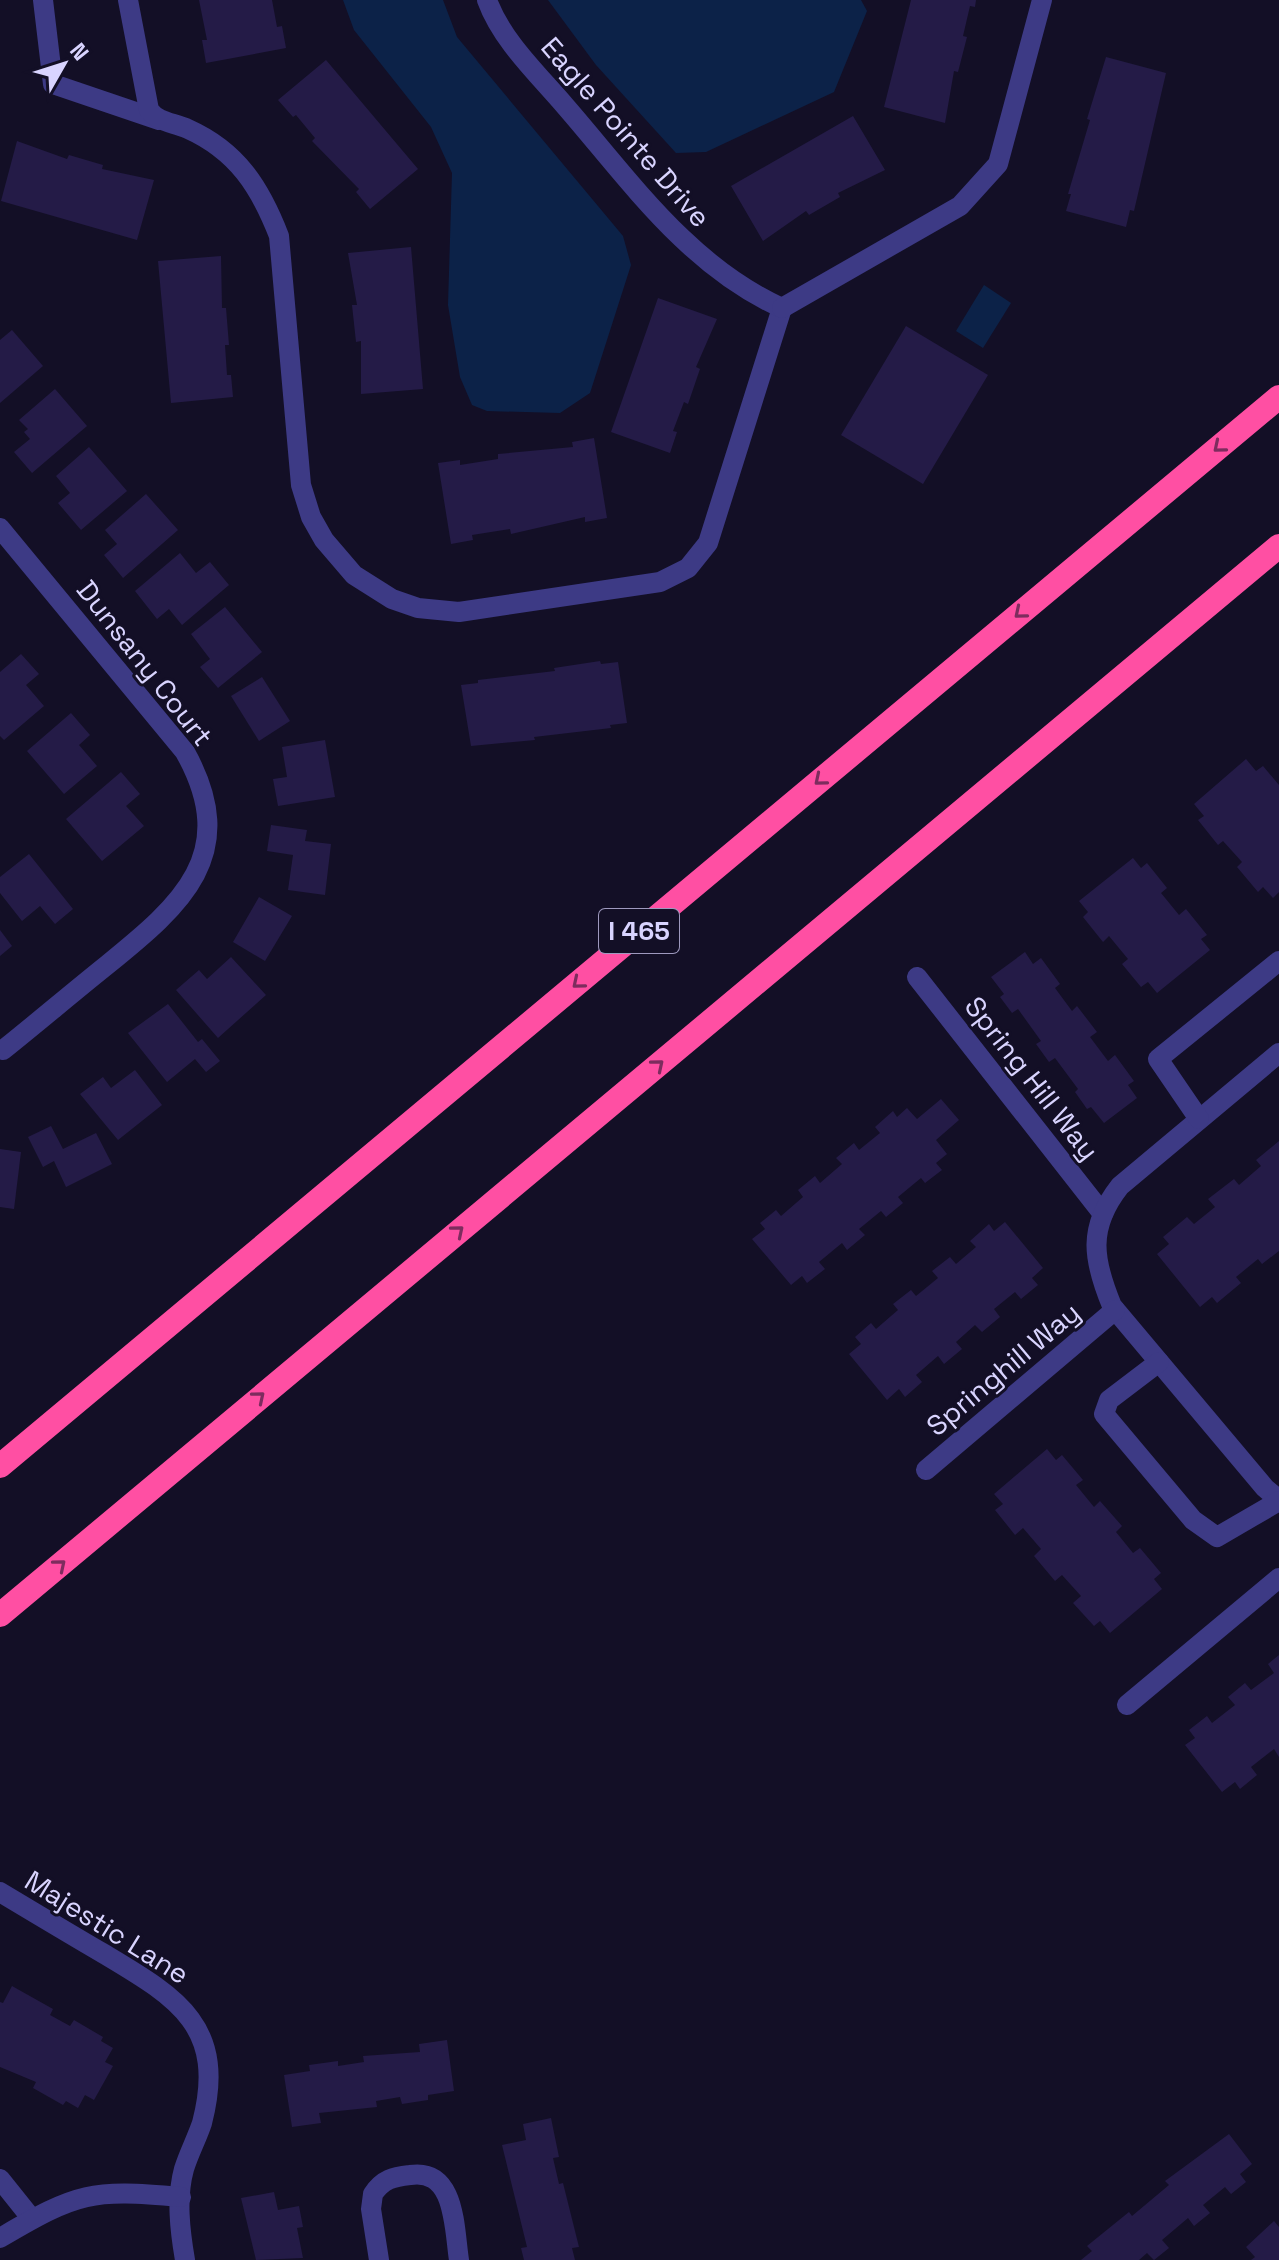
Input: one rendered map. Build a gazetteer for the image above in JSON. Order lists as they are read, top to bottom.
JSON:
{
  "streets": {
    "highway": ["I 465"],
    "street": [
      "Eagle Pointe Drive",
      "Dunsany Court",
      "Spring Hill Way",
      "Springhill Way",
      "Majestic Lane"
    ]
  },
  "north": "top right"
}
